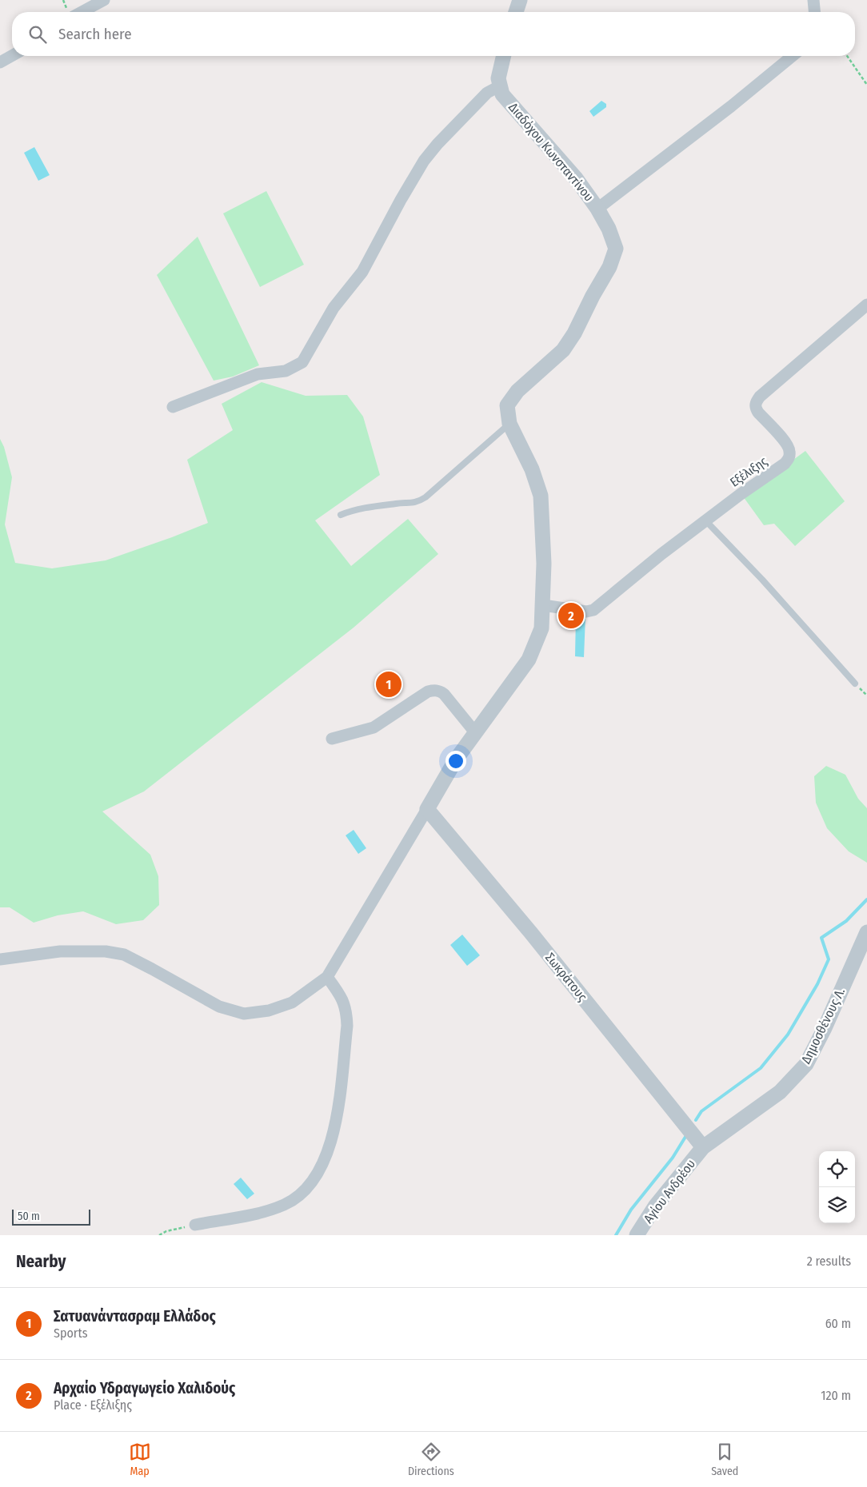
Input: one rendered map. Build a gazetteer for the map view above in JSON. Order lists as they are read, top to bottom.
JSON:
{
  "streets": {
    "street": [
      "Διαδόχου Κωνσταντίνου",
      "Εξέλιξης",
      "Σωκράτους",
      "Δημοσθένους Λ.",
      "Αγίου Ανδρέου"
    ]
  },
  "crossings": [
    ["Διαδόχου Κωνσταντίνου", "Εξέλιξης"],
    ["Διαδόχου Κωνσταντίνου", "Σωκράτους"],
    ["Σωκράτους", "Δημοσθένους Λ."],
    ["Σωκράτους", "Αγίου Ανδρέου"],
    ["Δημοσθένους Λ.", "Αγίου Ανδρέου"]
  ],
  "scale_bar": "50 m",
  "page": {
    "search": "Search here",
    "pins": ["2", "1"],
    "scale": "50 m",
    "heading": ["Nearby", "2 results"],
    "list": [
      {
        "mark": "1",
        "name": "Σατυανάντασραμ Ελλάδος",
        "note": "Sports",
        "value": "60 m"
      },
      {
        "mark": "2",
        "name": "Αρχαίο Υδραγωγείο Χαλιδούς",
        "note": "Place · Εξέλιξης",
        "value": "120 m"
      }
    ],
    "nav": ["Map", "Directions", "Saved"]
  }
}
